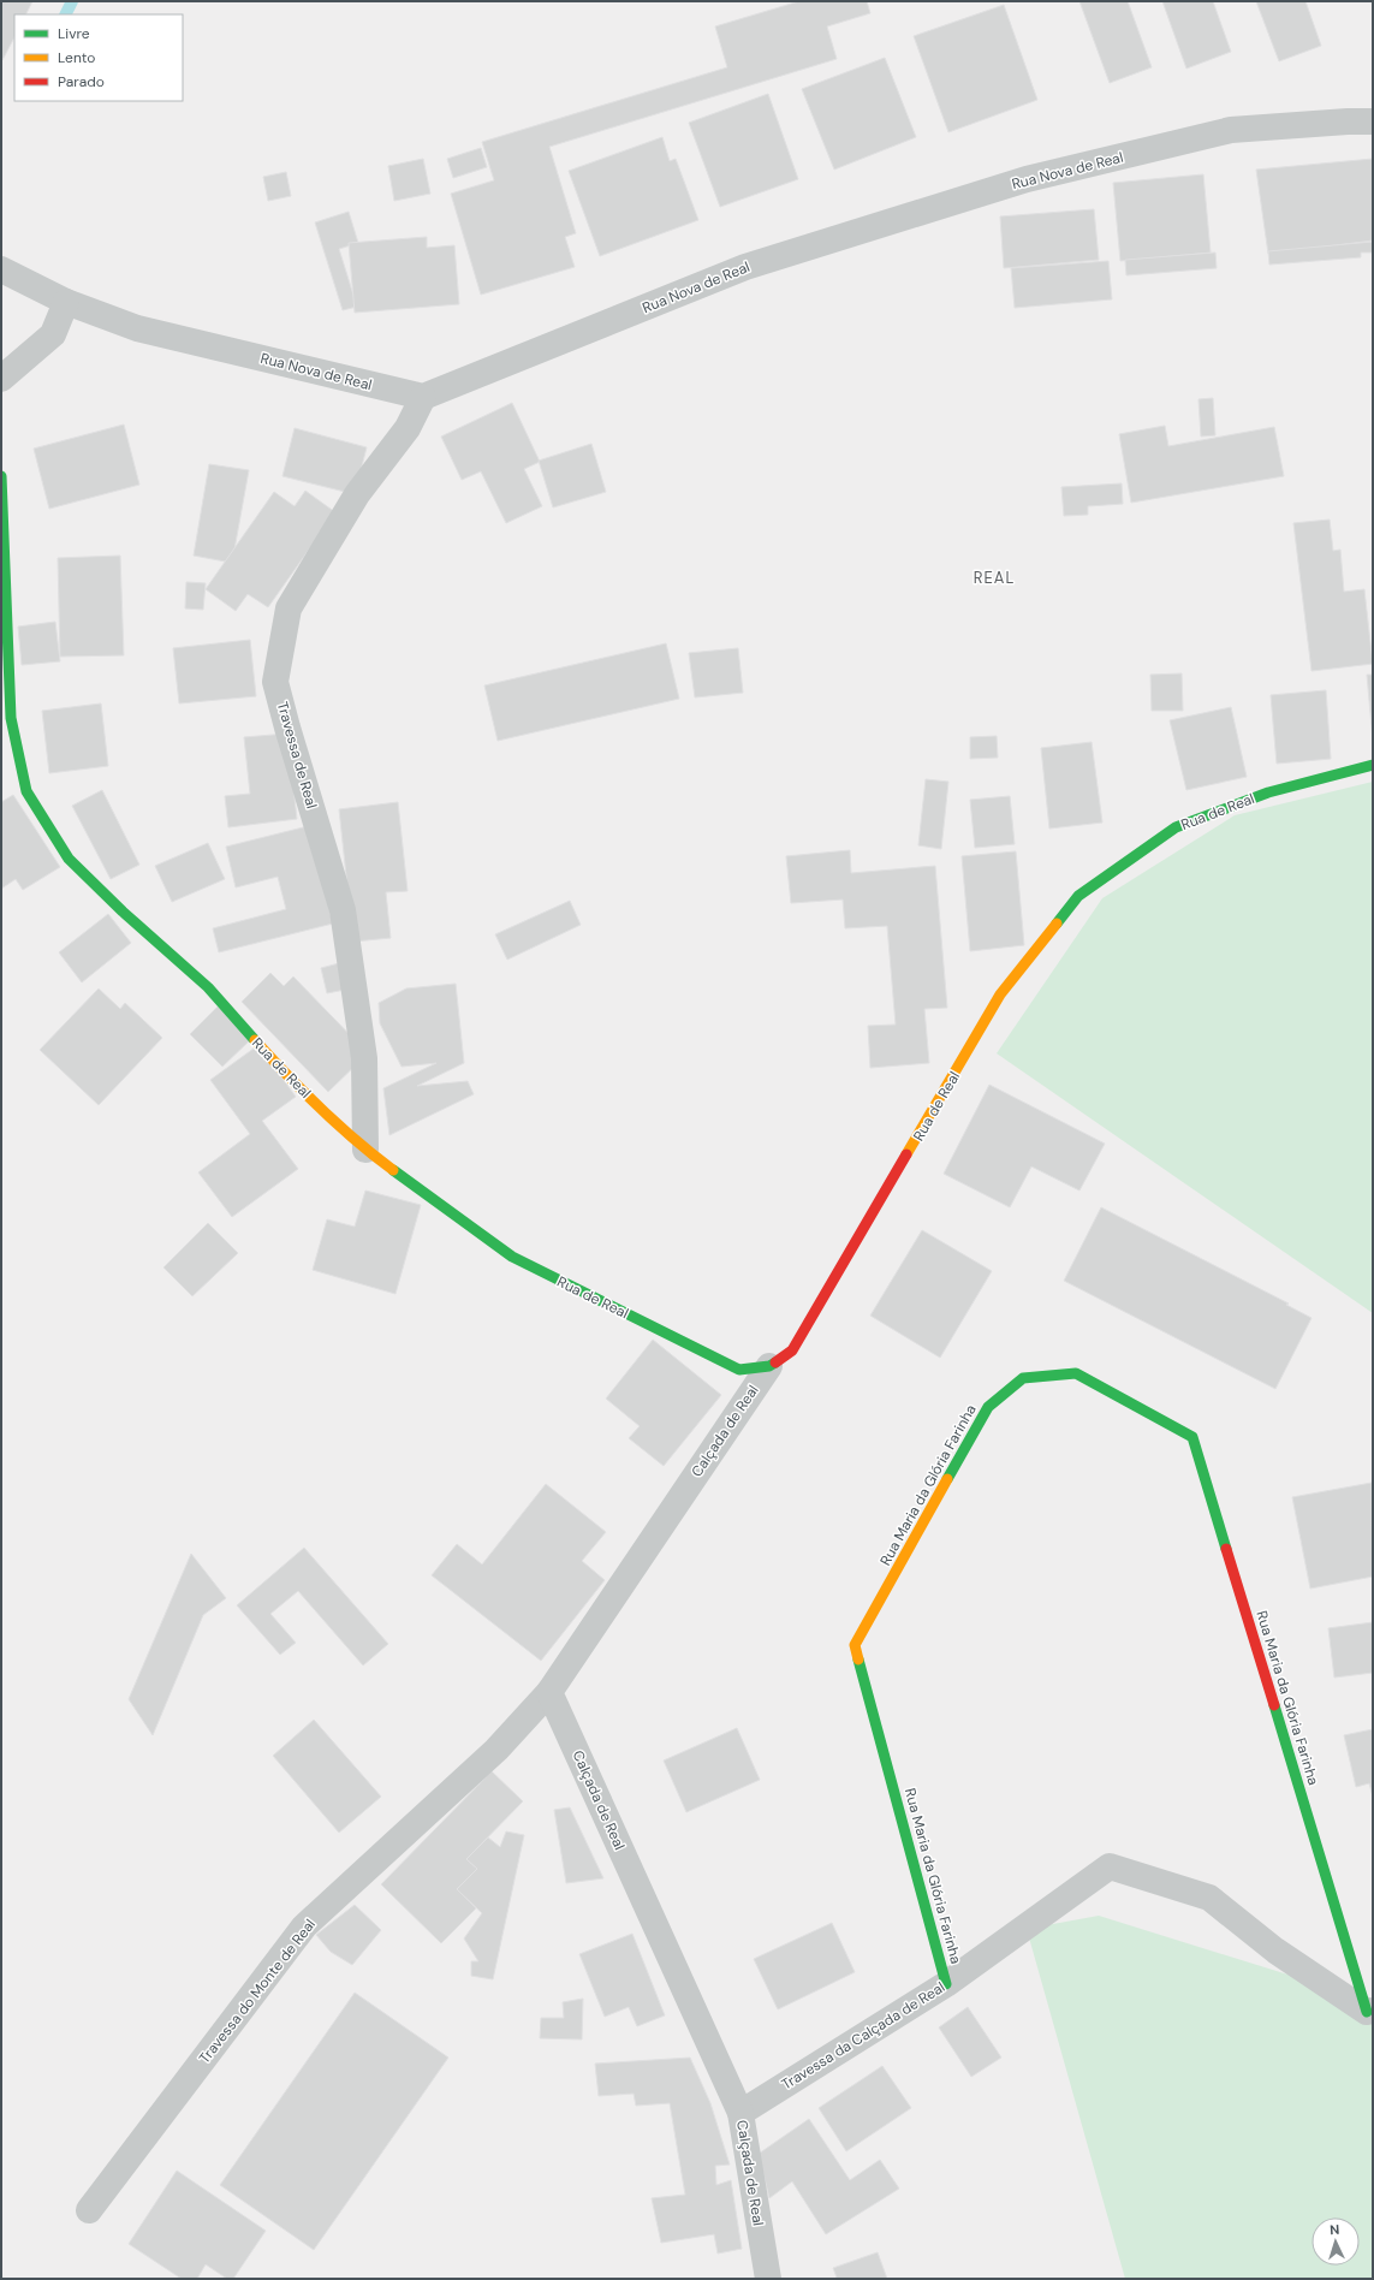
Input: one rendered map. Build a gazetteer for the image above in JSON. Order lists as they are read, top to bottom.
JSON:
{
  "streets": {
    "street": [
      "Rua Nova de Real",
      "Travessa de Real",
      "Rua de Real",
      "Calçada de Real",
      "Rua Maria da Glória Farinha",
      "Travessa do Monte de Real",
      "Travessa da Calçada de Real"
    ]
  },
  "crossings": [
    ["Rua Nova de Real", "Travessa de Real"],
    ["Travessa de Real", "Rua de Real"],
    ["Rua de Real", "Calçada de Real"],
    ["Calçada de Real", "Travessa do Monte de Real"],
    ["Calçada de Real", "Travessa da Calçada de Real"],
    ["Rua Maria da Glória Farinha", "Travessa da Calçada de Real"]
  ],
  "districts": ["REAL"],
  "legend": ["Livre", "Lento", "Parado"],
  "north": "top"
}
